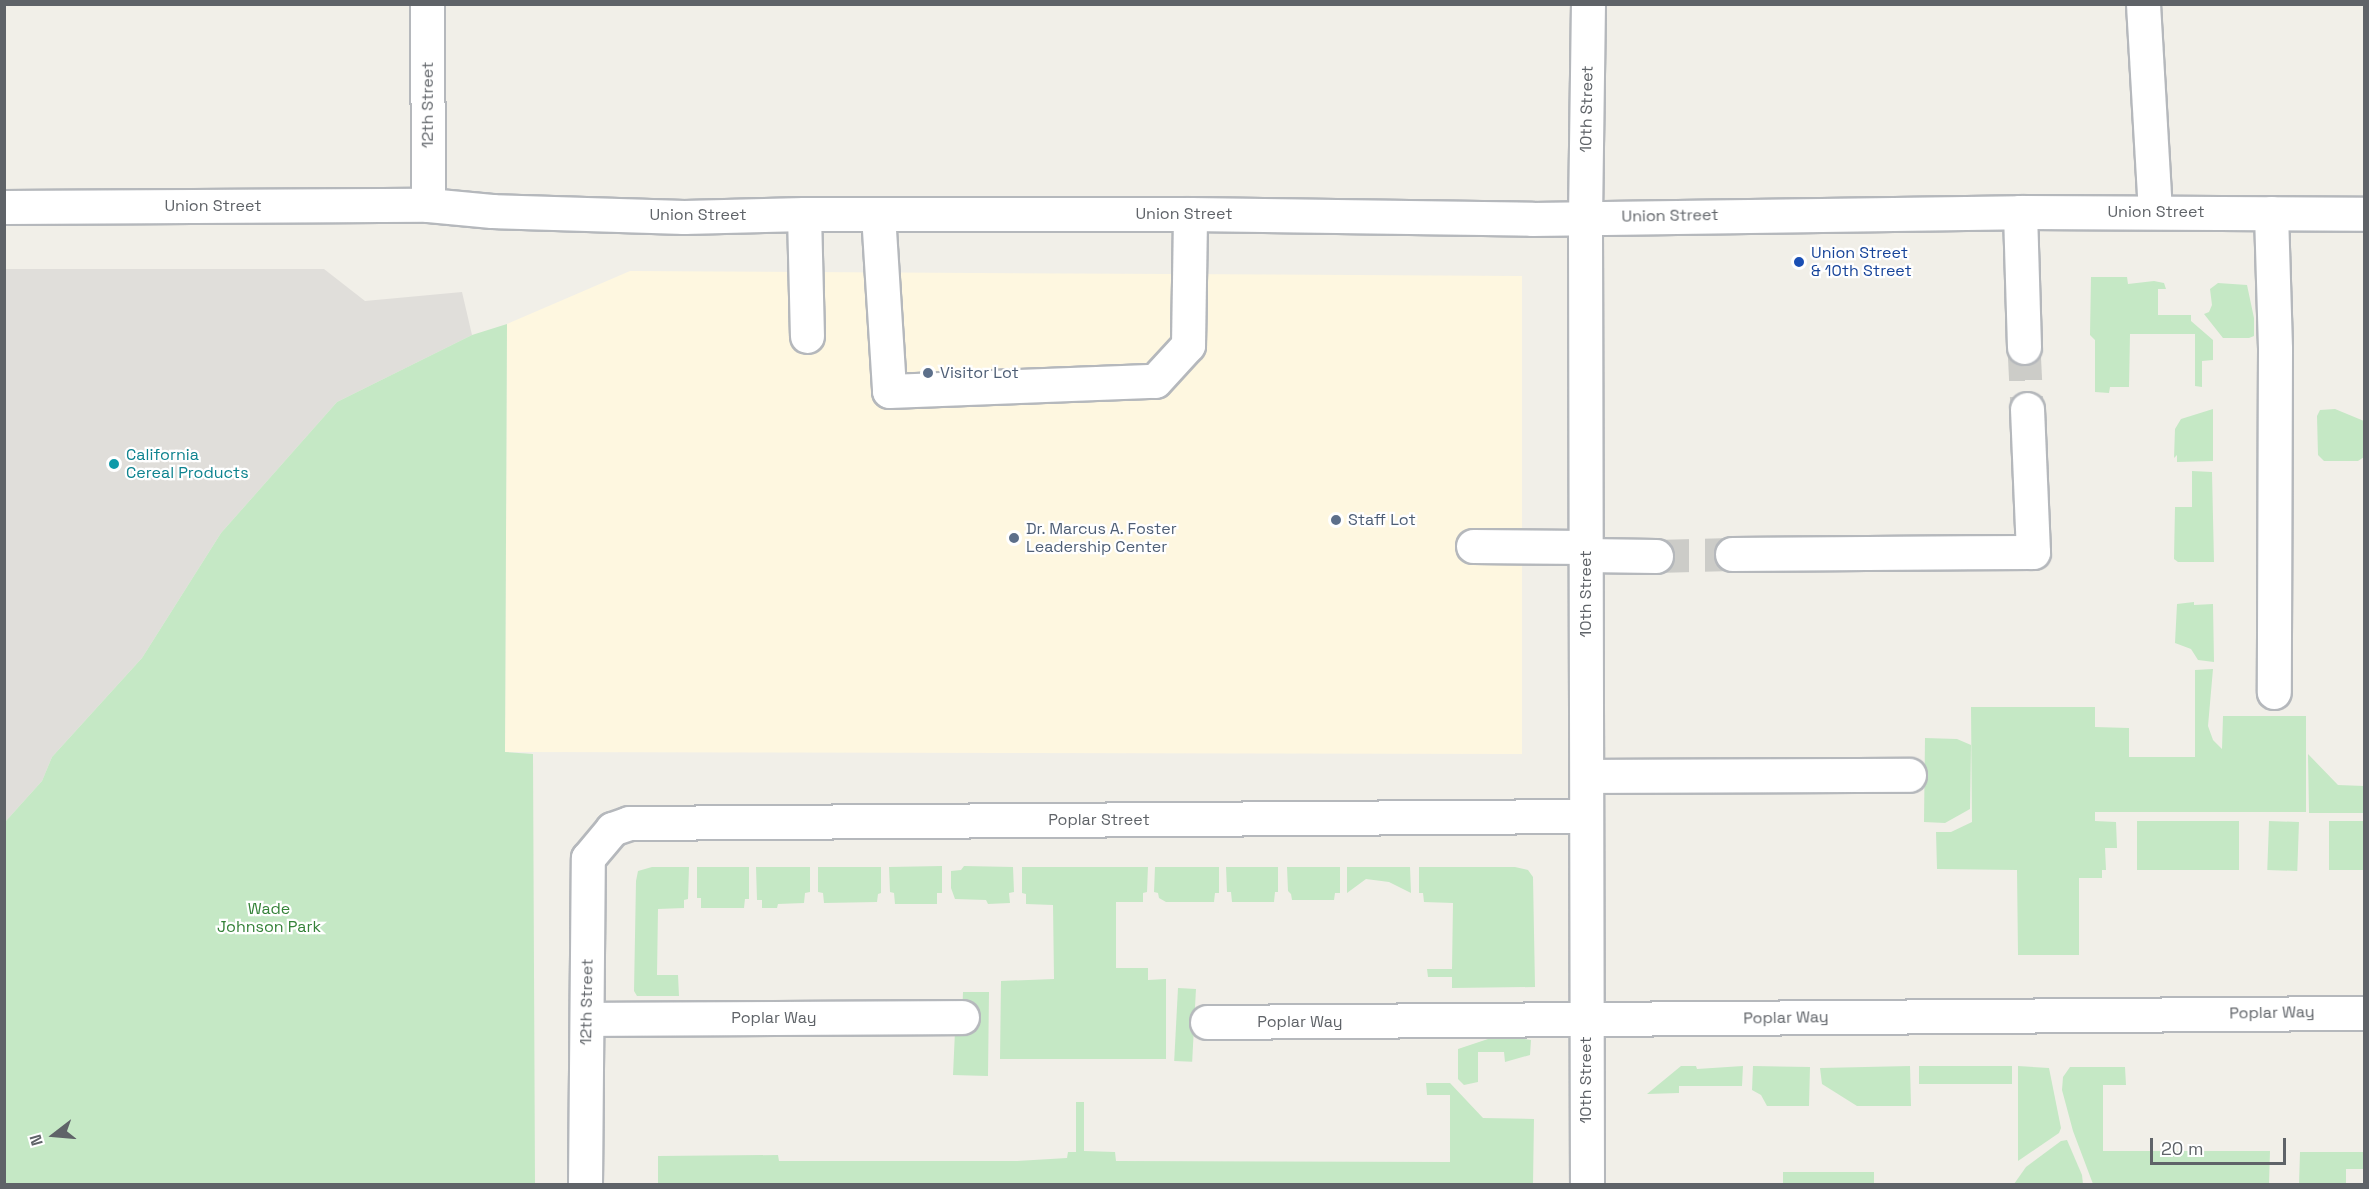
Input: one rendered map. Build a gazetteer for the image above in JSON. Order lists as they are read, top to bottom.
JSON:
{
  "streets": {
    "street": [
      "12th Street",
      "10th Street",
      "Union Street",
      "Poplar Street",
      "Poplar Way"
    ]
  },
  "crossings": [
    ["12th Street", "Union Street"],
    ["12th Street", "Poplar Street"],
    ["12th Street", "Poplar Way"],
    ["10th Street", "Union Street"],
    ["10th Street", "Poplar Street"],
    ["10th Street", "Poplar Way"]
  ],
  "parks": ["Wade Johnson Park"],
  "places": [
    "Union Street & 10th Street",
    "Visitor Lot",
    "California Cereal Products",
    "Staff Lot",
    "Dr. Marcus A. Foster Leadership Center"
  ],
  "scale_bar": "20 m",
  "north": "left"
}
